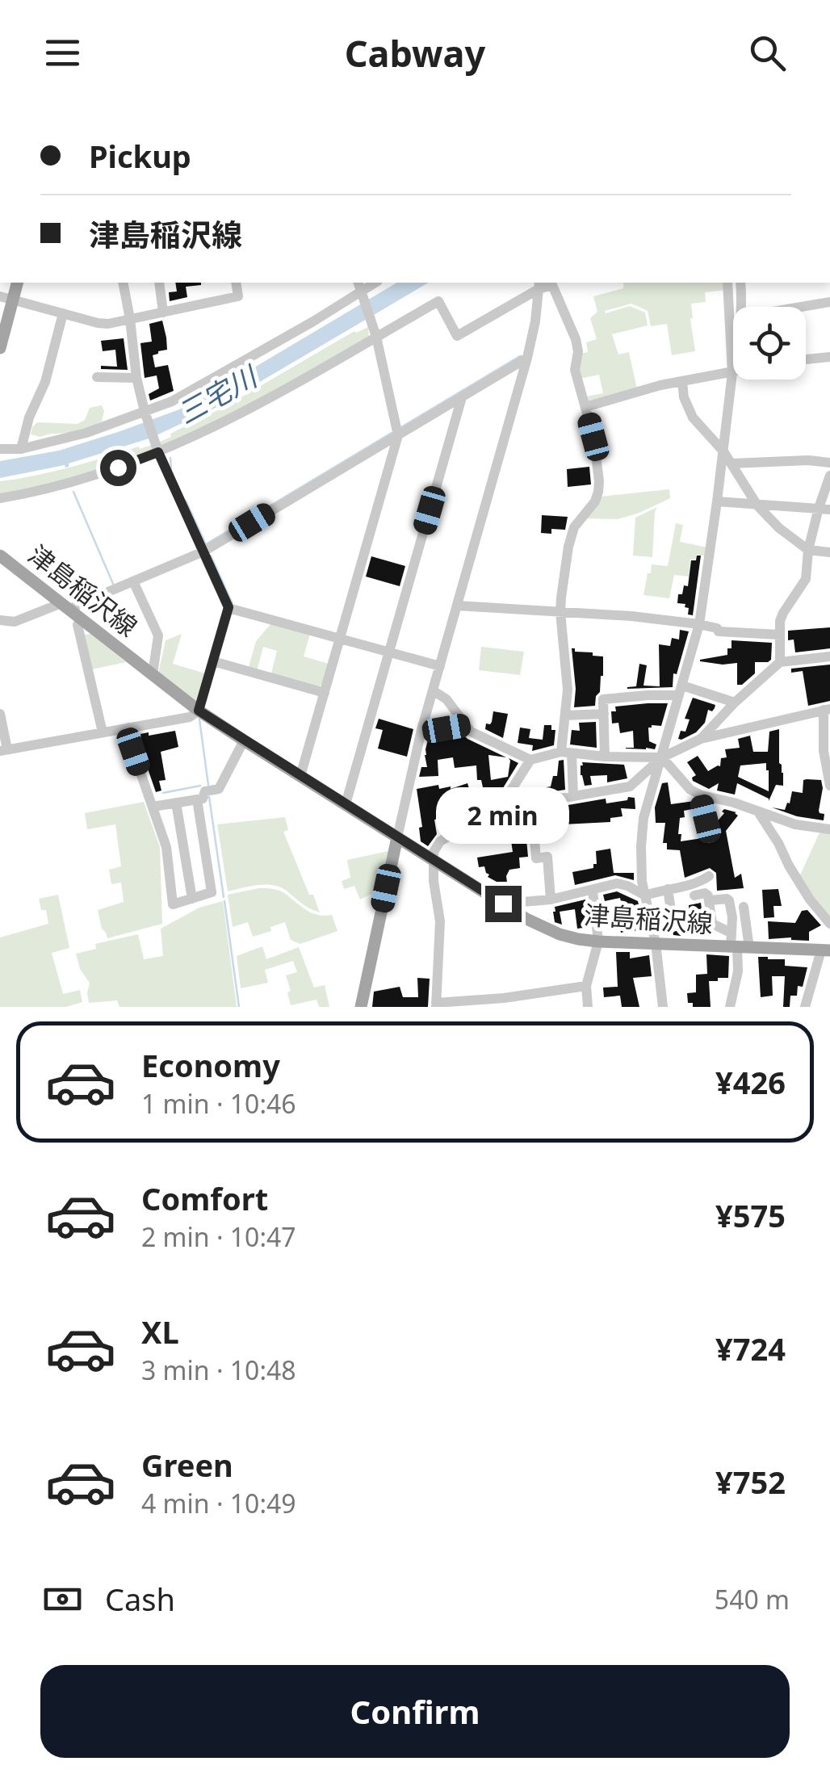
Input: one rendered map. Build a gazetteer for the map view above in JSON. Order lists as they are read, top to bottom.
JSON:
{
  "streets": {
    "main road": ["津島稲沢線"]
  },
  "water": ["三宅川"],
  "page": {
    "header": "Cabway",
    "banner": ["Pickup", "津島稲沢線"],
    "bubble": "2 min",
    "list": [
      {
        "name": "Economy",
        "note": "1 min · 10:46",
        "value": "¥426"
      },
      {
        "name": "Comfort",
        "note": "2 min · 10:47",
        "value": "¥575"
      },
      {
        "name": "XL",
        "note": "3 min · 10:48",
        "value": "¥724"
      },
      {
        "name": "Green",
        "note": "4 min · 10:49",
        "value": "¥752"
      }
    ],
    "pay": ["Cash", "540 m"],
    "buttons": "Confirm"
  }
}
